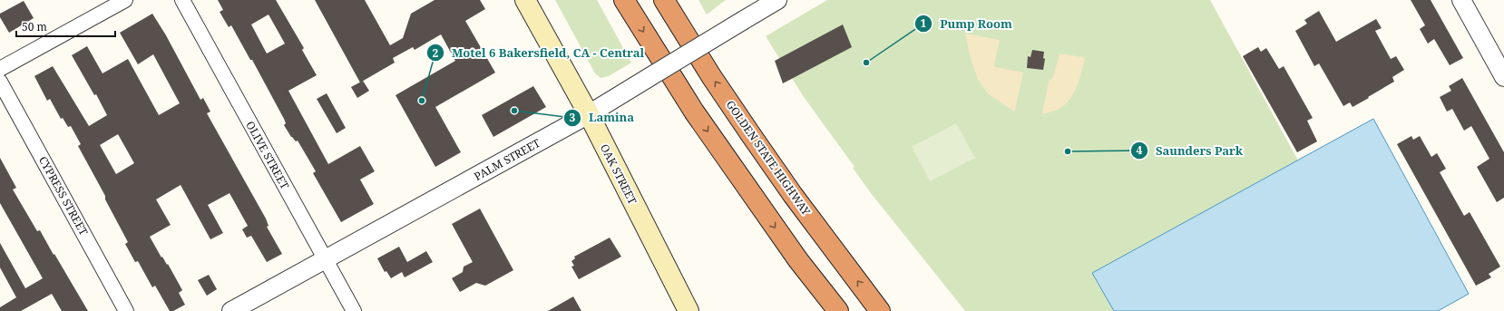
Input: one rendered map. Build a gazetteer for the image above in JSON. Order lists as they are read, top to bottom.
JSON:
{
  "streets": {
    "highway": ["GOLDEN STATE HIGHWAY"],
    "main road": ["OAK STREET"],
    "street": ["OLIVE STREET", "PALM STREET", "CYPRESS STREET"]
  },
  "crossings": [
    ["OLIVE STREET", "PALM STREET"],
    ["PALM STREET", "OAK STREET"]
  ],
  "places": [
    "Pump Room",
    "Motel 6 Bakersfield, CA - Central",
    "Lamina",
    "Saunders Park"
  ],
  "scale_bar": "50 m"
}
